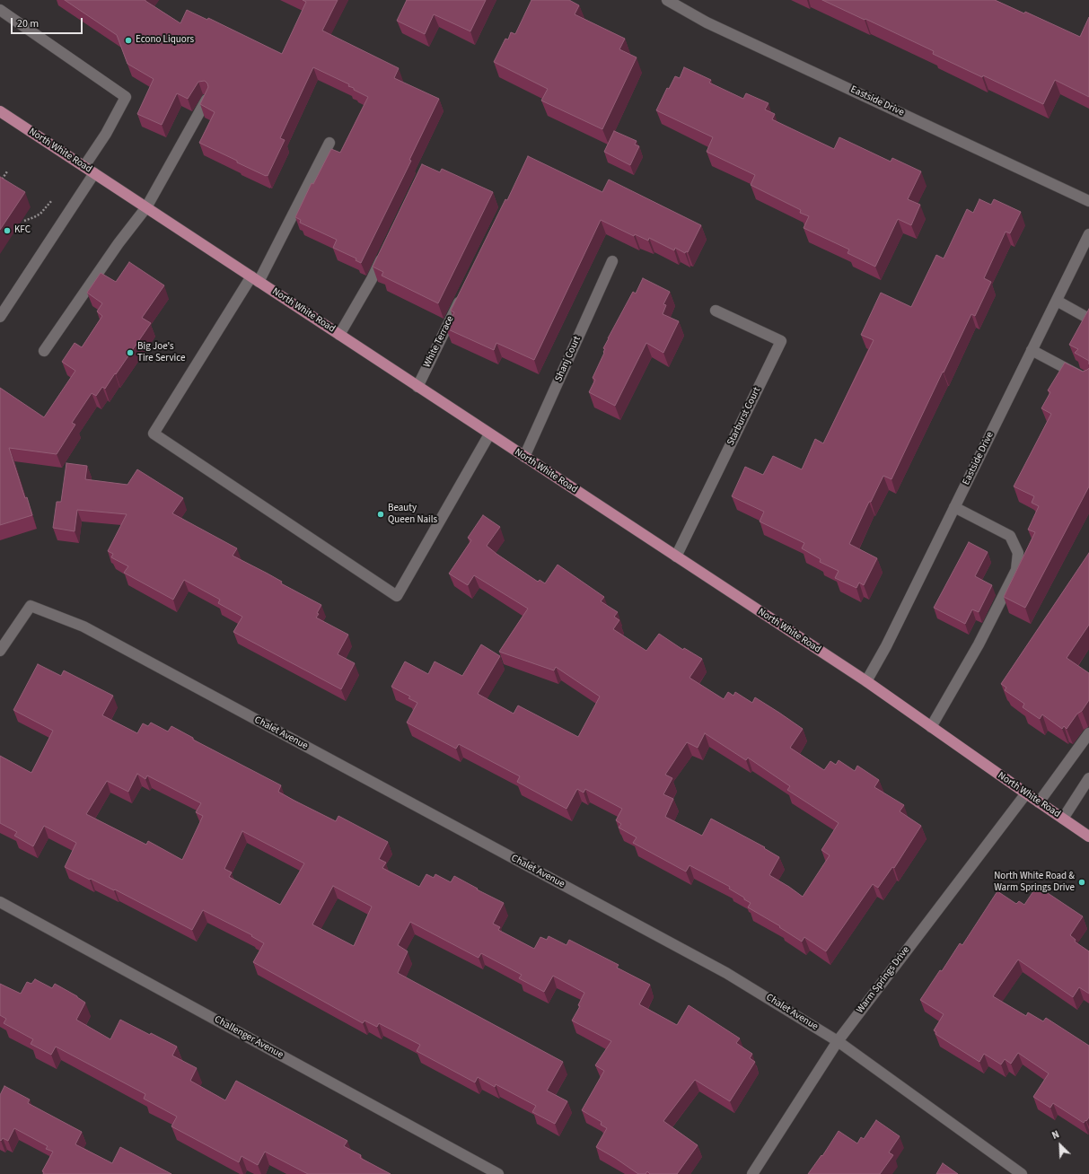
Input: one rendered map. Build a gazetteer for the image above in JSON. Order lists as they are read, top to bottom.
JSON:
{
  "streets": {
    "main road": ["North White Road"],
    "street": [
      "Eastside Drive",
      "White Terrace",
      "Shanj Court",
      "Starburst Court",
      "Chalet Avenue",
      "Warm Springs Drive",
      "Challenger Avenue"
    ]
  },
  "crossings": [
    ["Eastside Drive", "North White Road"],
    ["North White Road", "White Terrace"],
    ["North White Road", "Shanj Court"],
    ["North White Road", "Starburst Court"],
    ["North White Road", "Warm Springs Drive"],
    ["Chalet Avenue", "Warm Springs Drive"]
  ],
  "places": [
    "Econo Liquors",
    "KFC",
    "Big Joe's Tire Service",
    "Beauty Queen Nails",
    "North White Road & Warm Springs Drive"
  ],
  "scale_bar": "20 m",
  "north": "top left"
}
